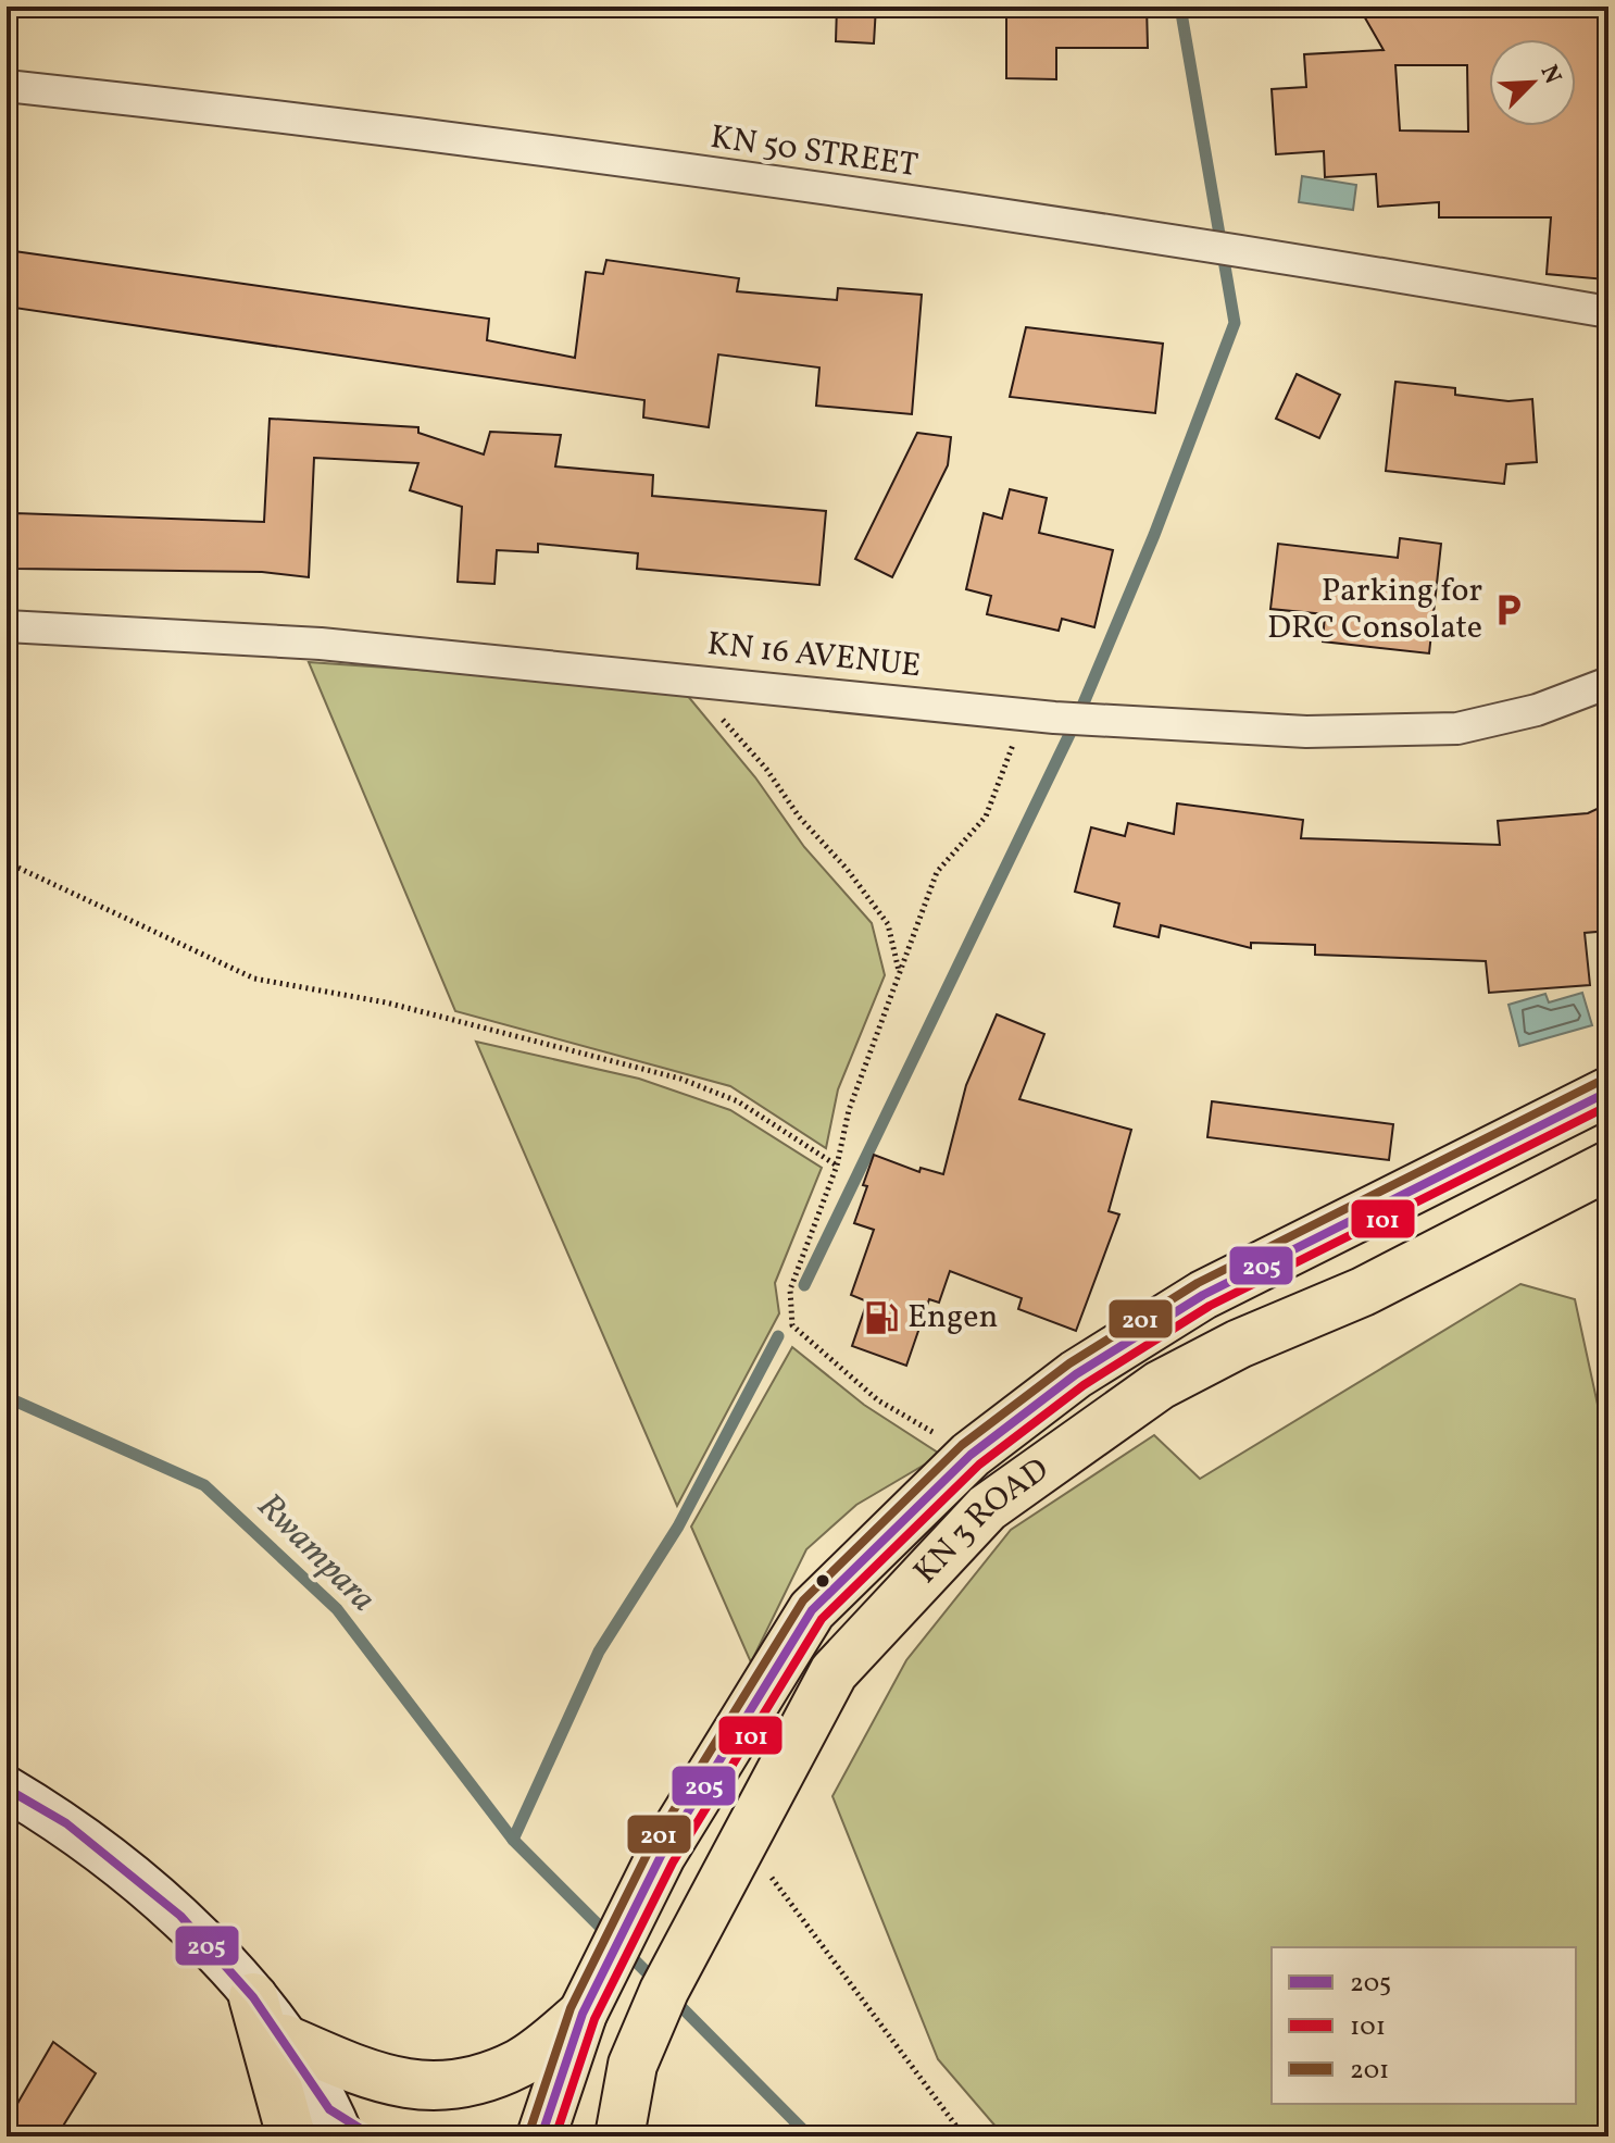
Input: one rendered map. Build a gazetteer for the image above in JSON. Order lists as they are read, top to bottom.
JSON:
{
  "streets": {
    "highway": ["KN 3 ROAD"],
    "street": ["KN 50 STREET", "KN 16 AVENUE"]
  },
  "water": ["Rwampara"],
  "places": {
    "parking": ["Parking for DRC Consolate"],
    "fuel station": ["Engen"]
  },
  "lines": ["transit line 201", "transit line 205", "transit line 101"],
  "legend": ["205", "101", "201"],
  "north": "top right"
}
